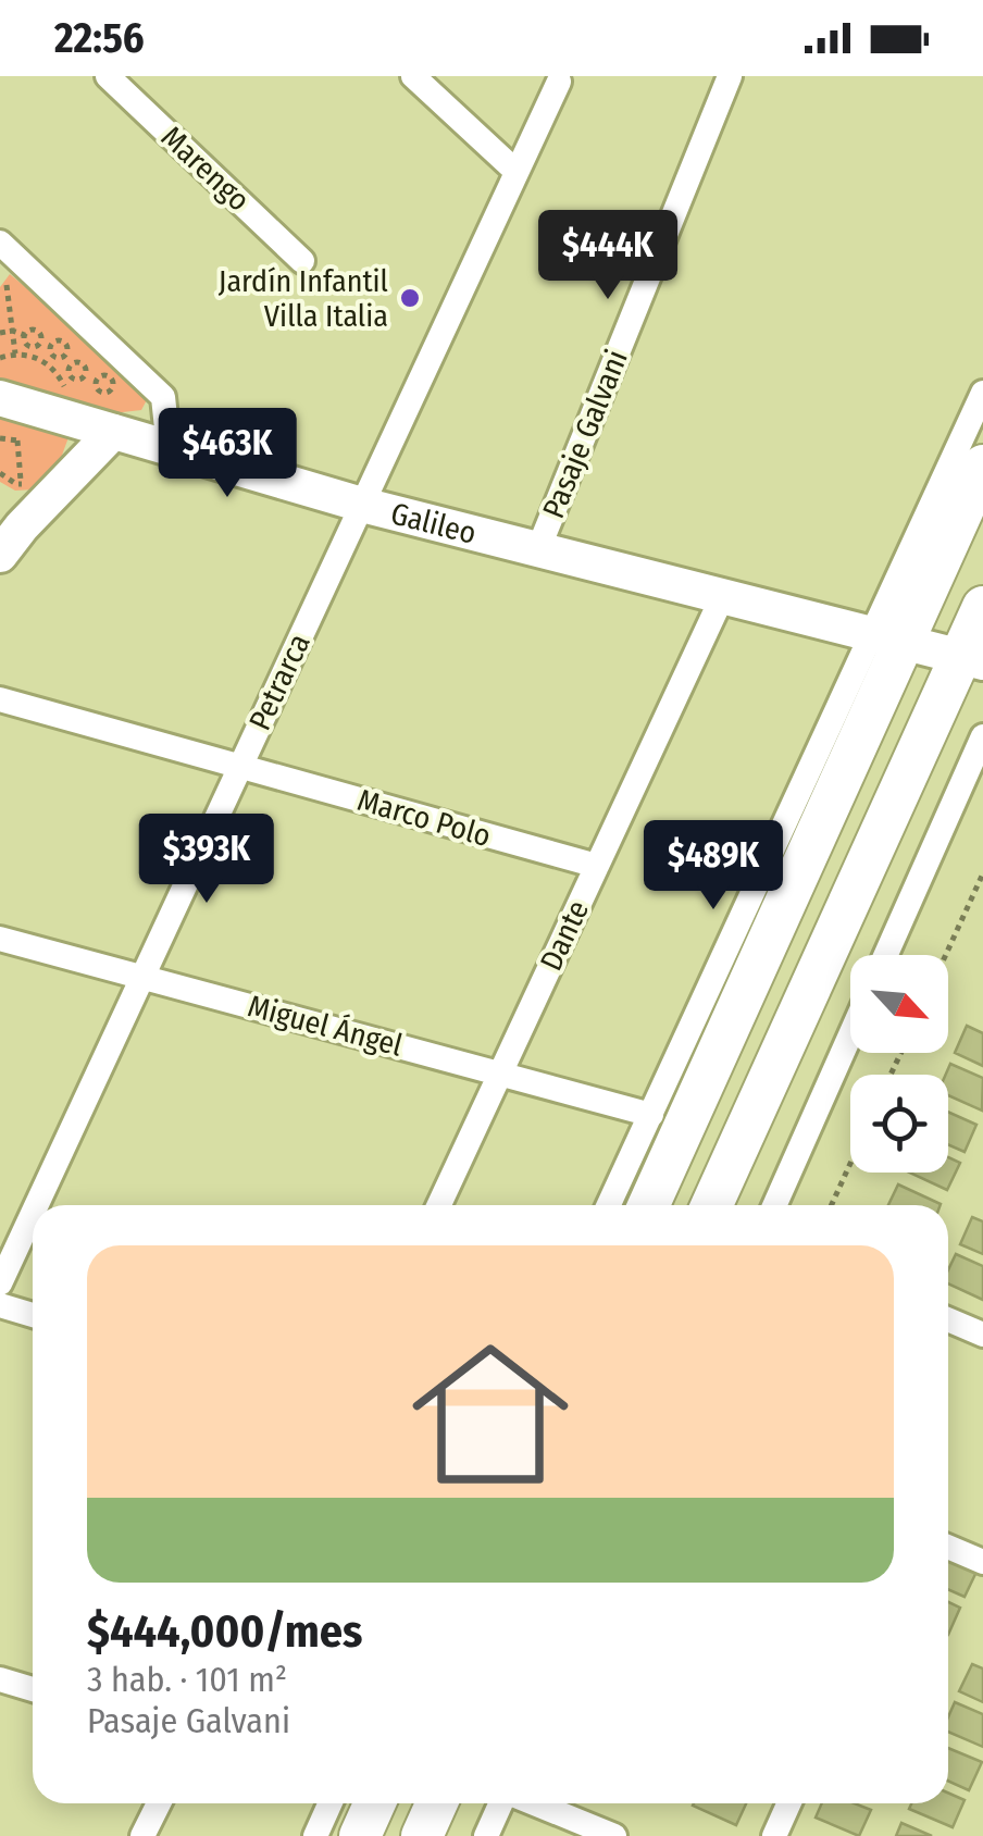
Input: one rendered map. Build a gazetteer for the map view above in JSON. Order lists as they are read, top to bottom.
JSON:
{
  "streets": {
    "street": [
      "Marengo",
      "Pasaje Galvani",
      "Galileo",
      "Petrarca",
      "Marco Polo",
      "Dante",
      "Miguel Ángel"
    ]
  },
  "crossings": [
    ["Pasaje Galvani", "Galileo"],
    ["Galileo", "Petrarca"],
    ["Galileo", "Dante"],
    ["Petrarca", "Marco Polo"],
    ["Petrarca", "Miguel Ángel"],
    ["Marco Polo", "Dante"],
    ["Dante", "Miguel Ángel"]
  ],
  "places": ["Jardín Infantil Villa Italia"],
  "north": "bottom right",
  "page": {
    "status": "22:56",
    "price": [
      "$444K",
      "$463K",
      "$393K",
      "$489K"
    ],
    "list": [
      {
        "name": "$444,000/mes",
        "note": "3 hab. · 101 m² · Pasaje Galvani"
      }
    ]
  }
}
